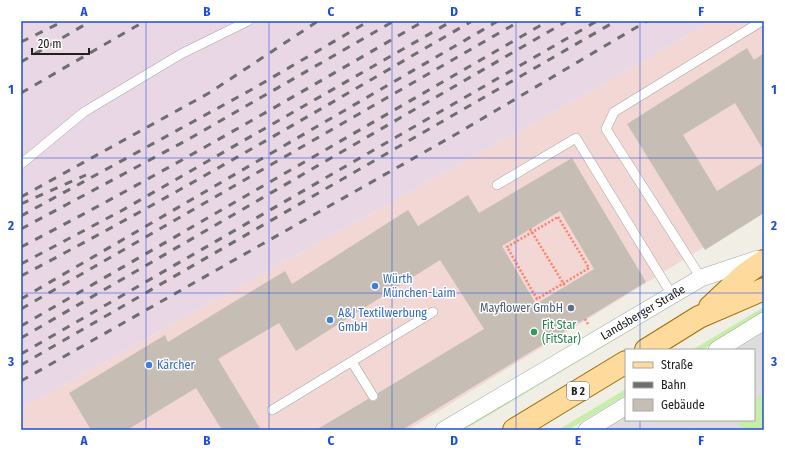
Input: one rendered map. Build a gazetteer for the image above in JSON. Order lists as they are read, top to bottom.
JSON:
{
  "streets": {
    "main road": ["B 2"],
    "street": ["Landsberger Straße"]
  },
  "places": [
    "Würth München-Laim",
    "Mayflower GmbH",
    "A&J Textilwerbung GmbH",
    "Fit Star (FitStar)",
    "Kärcher"
  ],
  "legend": ["Straße", "Bahn", "Gebäude"],
  "scale_bar": "20 m",
  "grid": {
    "columns": [
      "A",
      "B",
      "C",
      "D",
      "E",
      "F"
    ],
    "rows": ["1", "2", "3"]
  }
}
